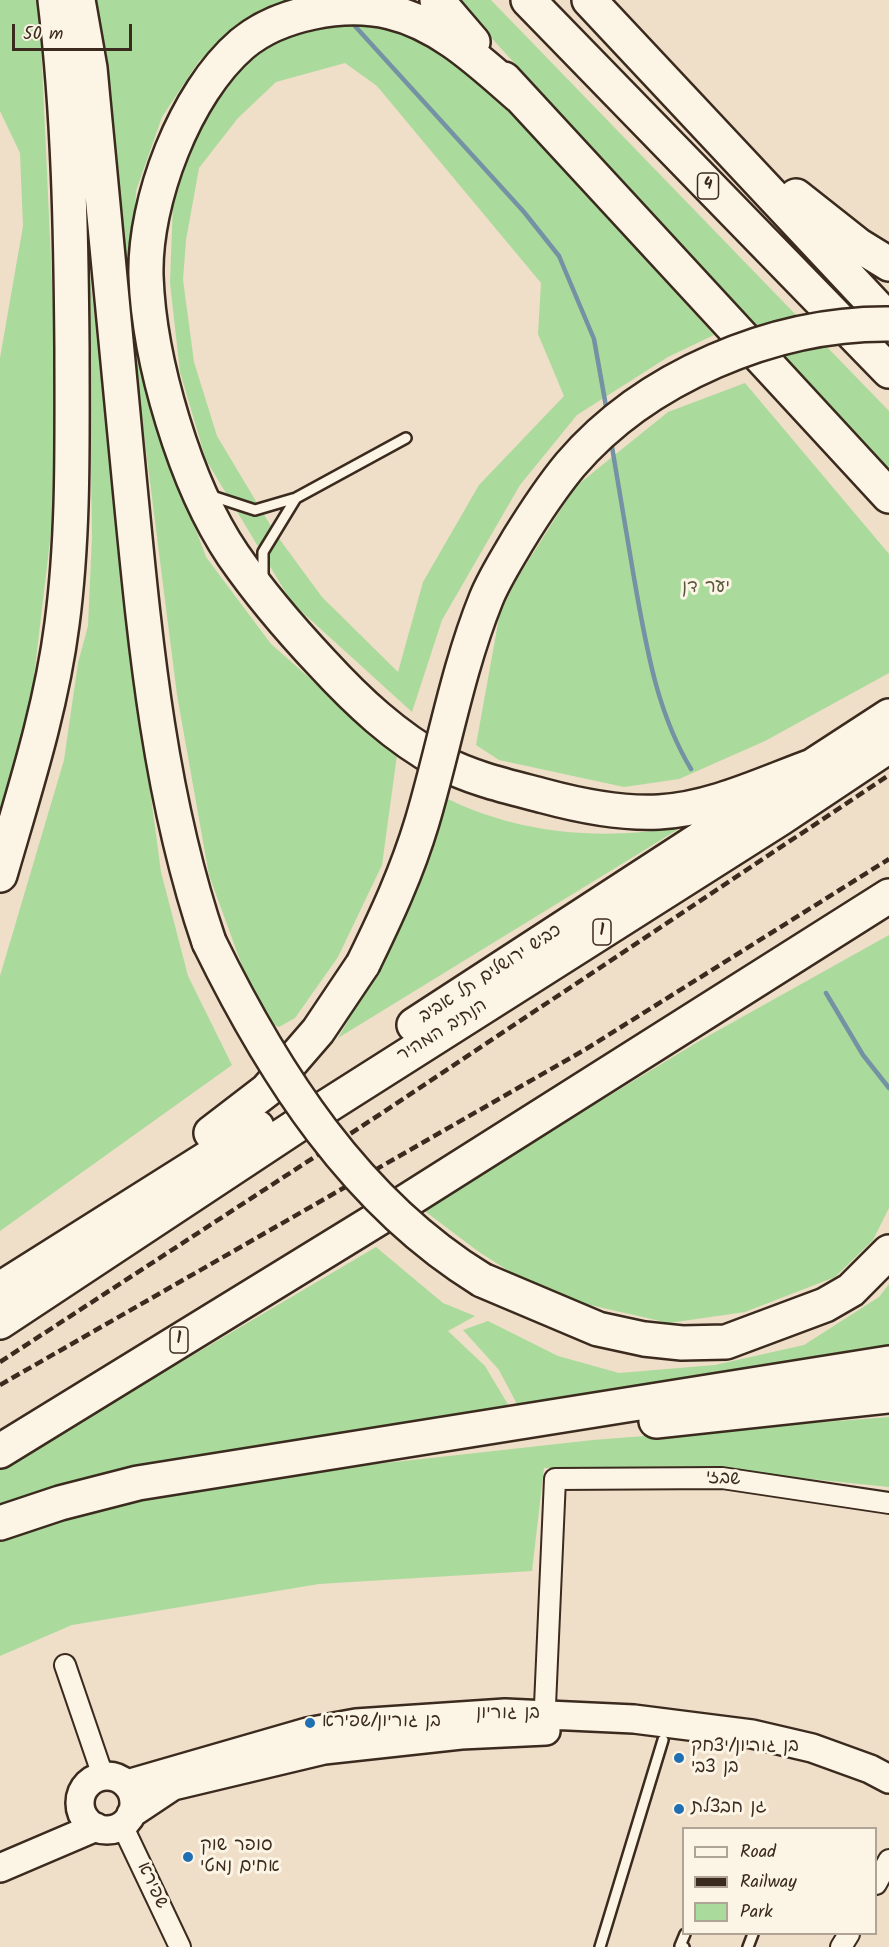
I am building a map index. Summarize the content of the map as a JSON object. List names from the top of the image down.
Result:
{
  "streets": {
    "highway": [
      "4",
      "1",
      "כביש ירושלים תל אביב",
      "הנתיב המהיר"
    ],
    "street": ["שבזי", "בן גוריון", "שפירא"]
  },
  "crossings": [
    ["כביש ירושלים תל אביב", "הנתיב המהיר"],
    ["שבזי", "בן גוריון"],
    ["בן גוריון", "שפירא"]
  ],
  "parks": ["יער דן"],
  "places": [
    "בן גוריון/שפירא",
    "בן גוריון/יצחק בן צבי",
    "גן חבצלת",
    "סופר שוק אחים נמטי"
  ],
  "legend": ["Road", "Railway", "Park"],
  "scale_bar": "50 m"
}
